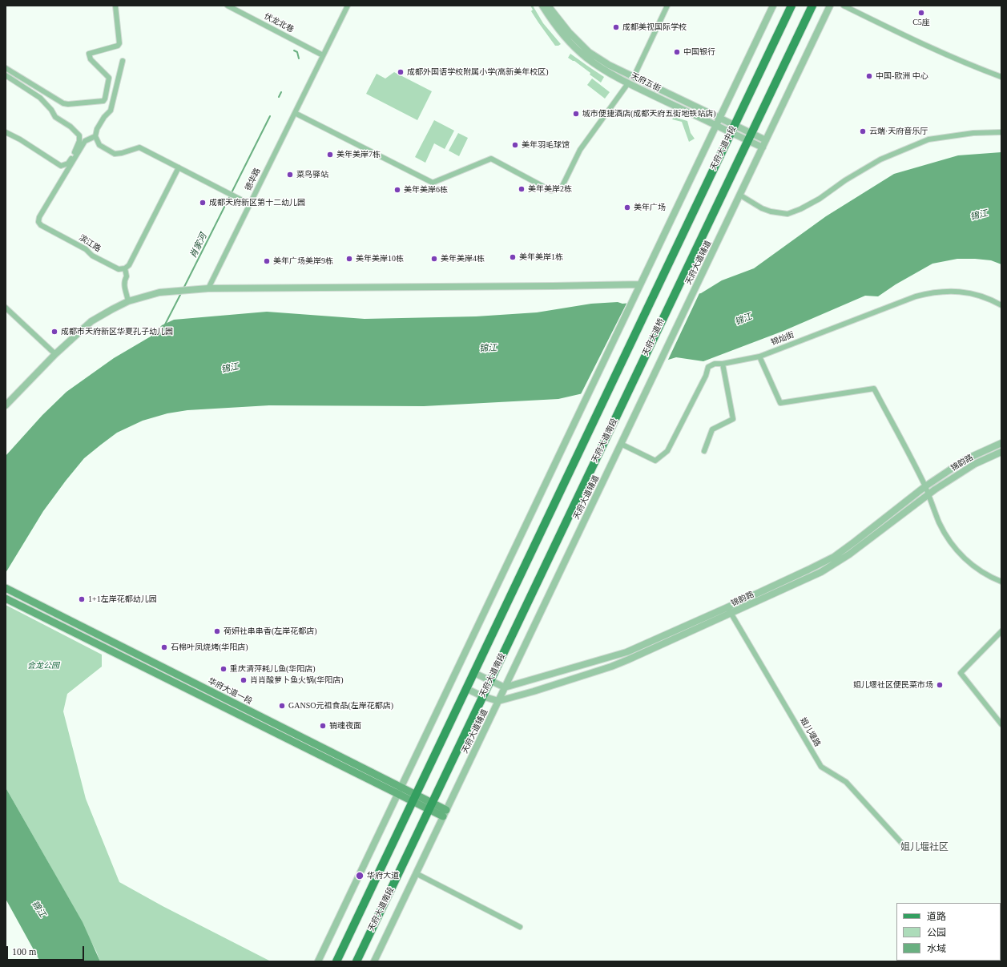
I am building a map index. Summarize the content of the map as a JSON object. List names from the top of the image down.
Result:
{
  "streets": {
    "main road": [
      "天府大道中段",
      "天府大道桥",
      "天府大道南段",
      "华府大道一段"
    ],
    "street": [
      "伏龙北巷",
      "天府五街",
      "德华路",
      "滨江路",
      "天府大道辅道",
      "锦灿街",
      "锦韵路",
      "姐儿堰路"
    ]
  },
  "crossings": [
    ["伏龙北巷", "德华路"],
    ["天府五街", "天府大道中段"],
    ["天府五街", "天府大道辅道"],
    ["天府五街", "天府大道桥"],
    ["天府大道辅道", "锦灿街"],
    ["天府大道辅道", "锦韵路"],
    ["天府大道桥", "天府大道南段"],
    ["锦韵路", "姐儿堰路"]
  ],
  "districts": ["姐儿堰社区"],
  "water": ["锦江", "肖家河"],
  "parks": ["会龙公园"],
  "places": [
    "C5座",
    "成都美视国际学校",
    "中国银行",
    "成都外国语学校附属小学(高新美年校区)",
    "中国-欧洲 中心",
    "城市便捷酒店(成都天府五街地铁站店)",
    "云端·天府音乐厅",
    "美年羽毛球馆",
    "美年美岸7栋",
    "菜鸟驿站",
    "美年美岸2栋",
    "美年美岸6栋",
    "成都天府新区第十二幼儿园",
    "美年广场",
    "美年美岸1栋",
    "美年美岸10栋",
    "美年美岸4栋",
    "美年广场美岸9栋",
    "成都市天府新区华夏孔子幼儿园",
    "1+1左岸花都幼儿园",
    "荷妍社串串香(左岸花都店)",
    "石棉叶凤烧烤(华阳店)",
    "重庆清萍耗儿鱼(华阳店)",
    "肖肖酸萝卜鱼火锅(华阳店)",
    "姐儿堰社区便民菜市场",
    "GANSO元祖食品(左岸花都店)",
    "销魂夜面",
    "华府大道"
  ],
  "legend": ["道路", "公园", "水域"],
  "scale_bar": "100 m"
}
